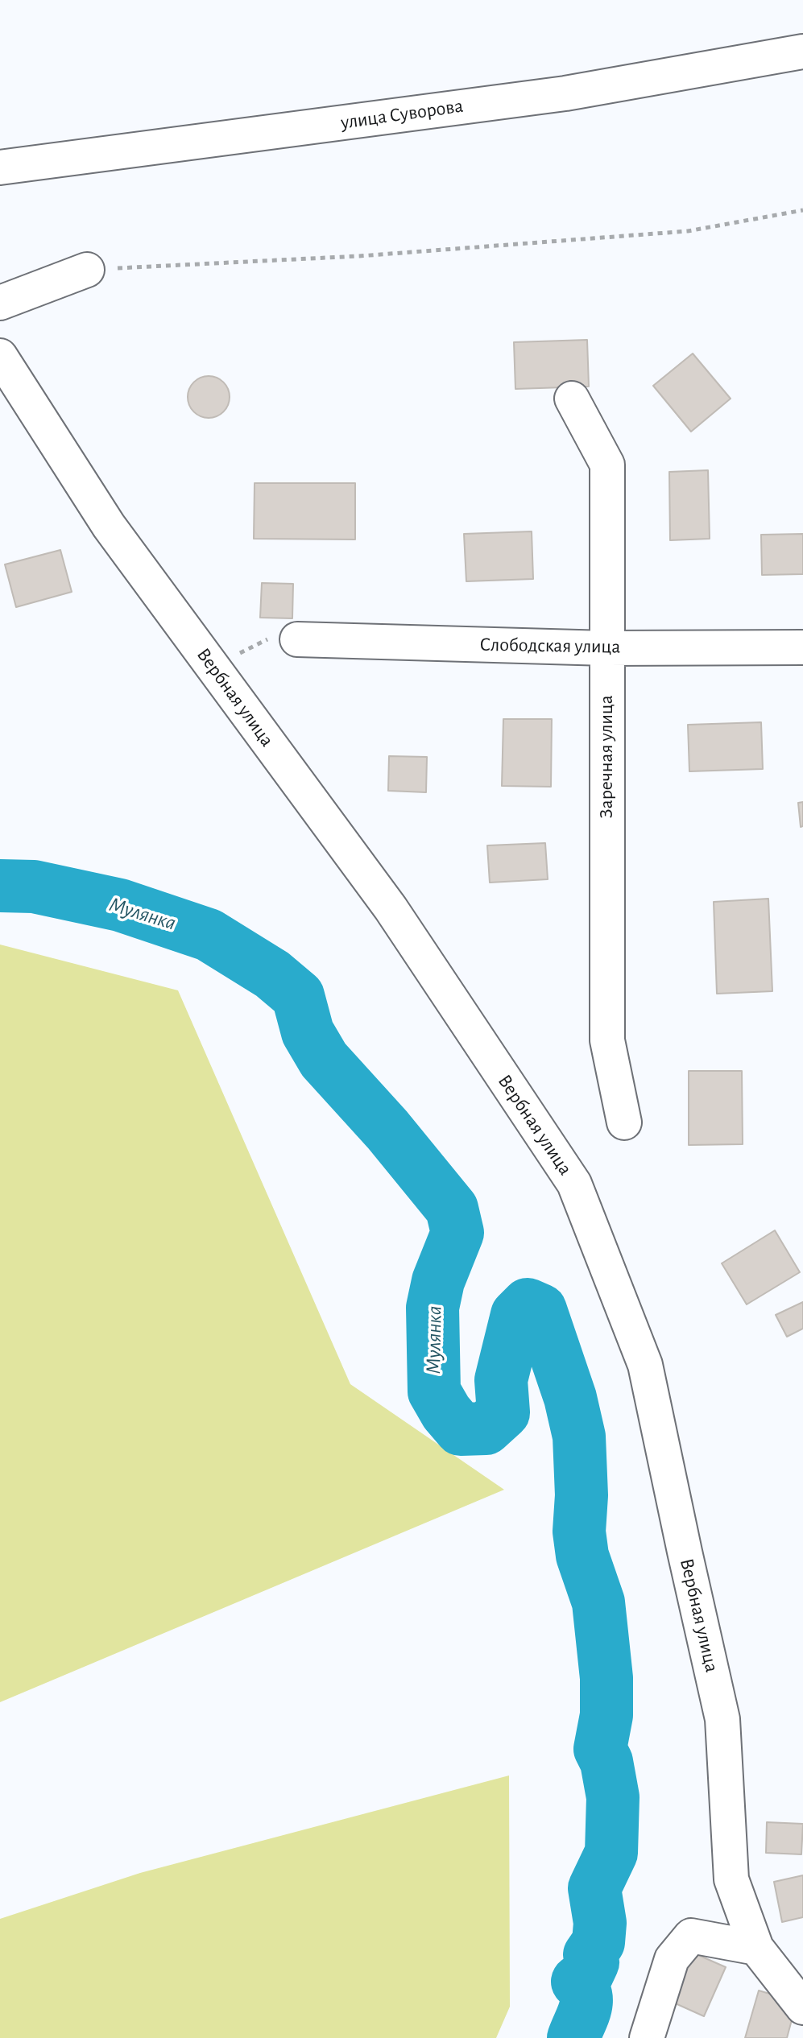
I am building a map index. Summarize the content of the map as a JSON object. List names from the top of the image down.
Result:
{
  "streets": {
    "street": [
      "улица Суворова",
      "Слободская улица",
      "Вербная улица",
      "Заречная улица"
    ]
  },
  "crossings": [
    ["Слободская улица", "Заречная улица"]
  ],
  "water": ["Мулянка"]
}
